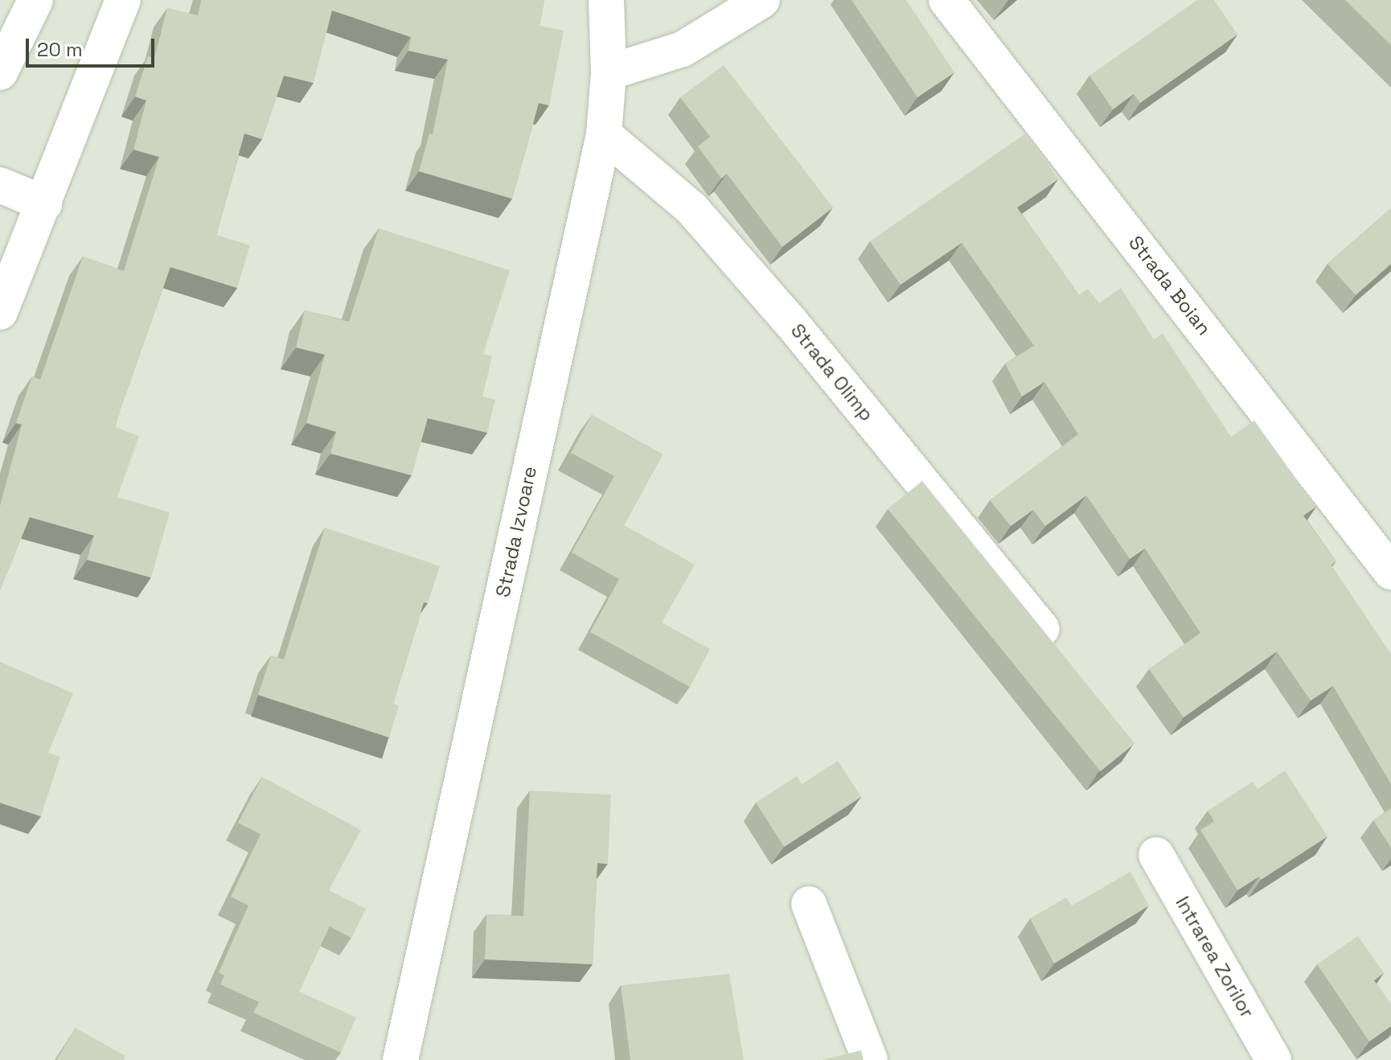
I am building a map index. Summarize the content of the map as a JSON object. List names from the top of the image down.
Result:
{
  "streets": {
    "street": [
      "Strada Boian",
      "Strada Olimp",
      "Strada Izvoare",
      "Intrarea Zorilor"
    ]
  },
  "crossings": [
    ["Strada Olimp", "Strada Izvoare"]
  ],
  "scale_bar": "20 m"
}
